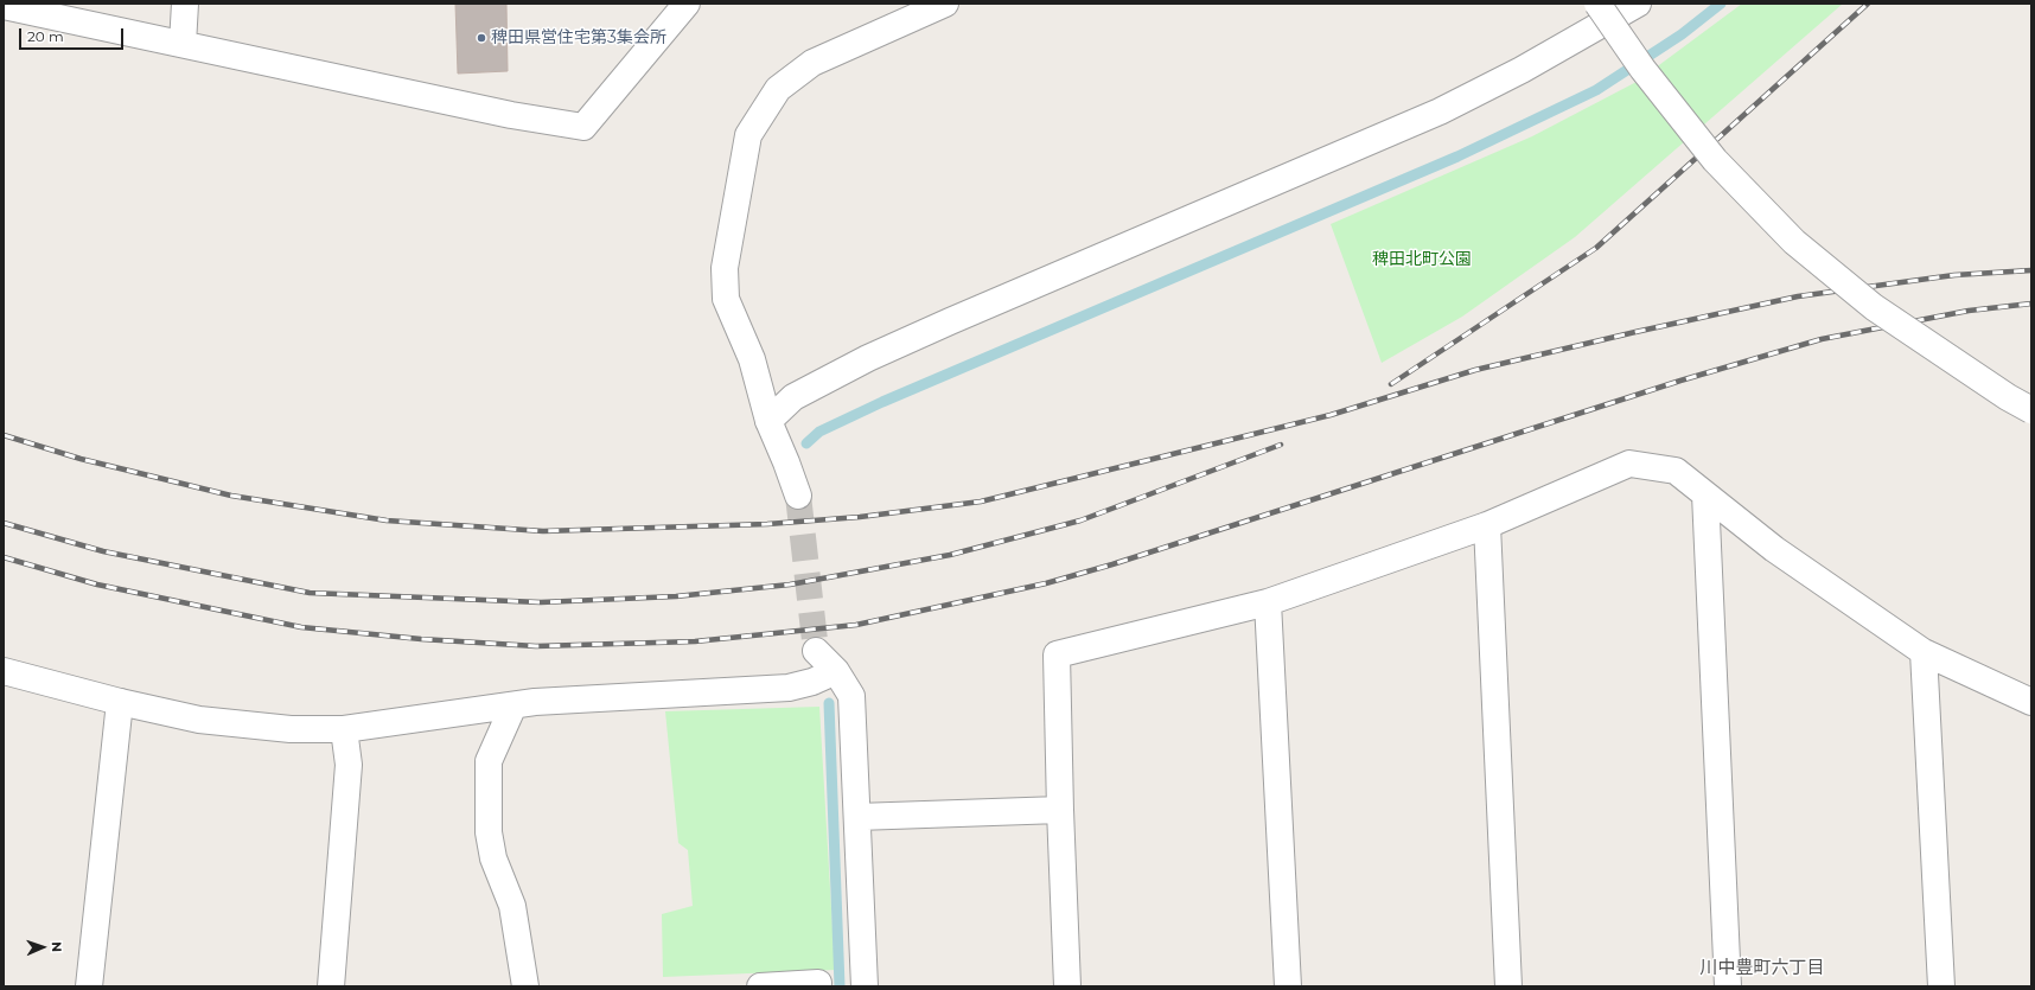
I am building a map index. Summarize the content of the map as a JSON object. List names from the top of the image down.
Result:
{
  "districts": ["川中豊町六丁目"],
  "parks": ["稗田北町公園"],
  "places": ["稗田県営住宅第3集会所"],
  "scale_bar": "20 m",
  "north": "right"
}
